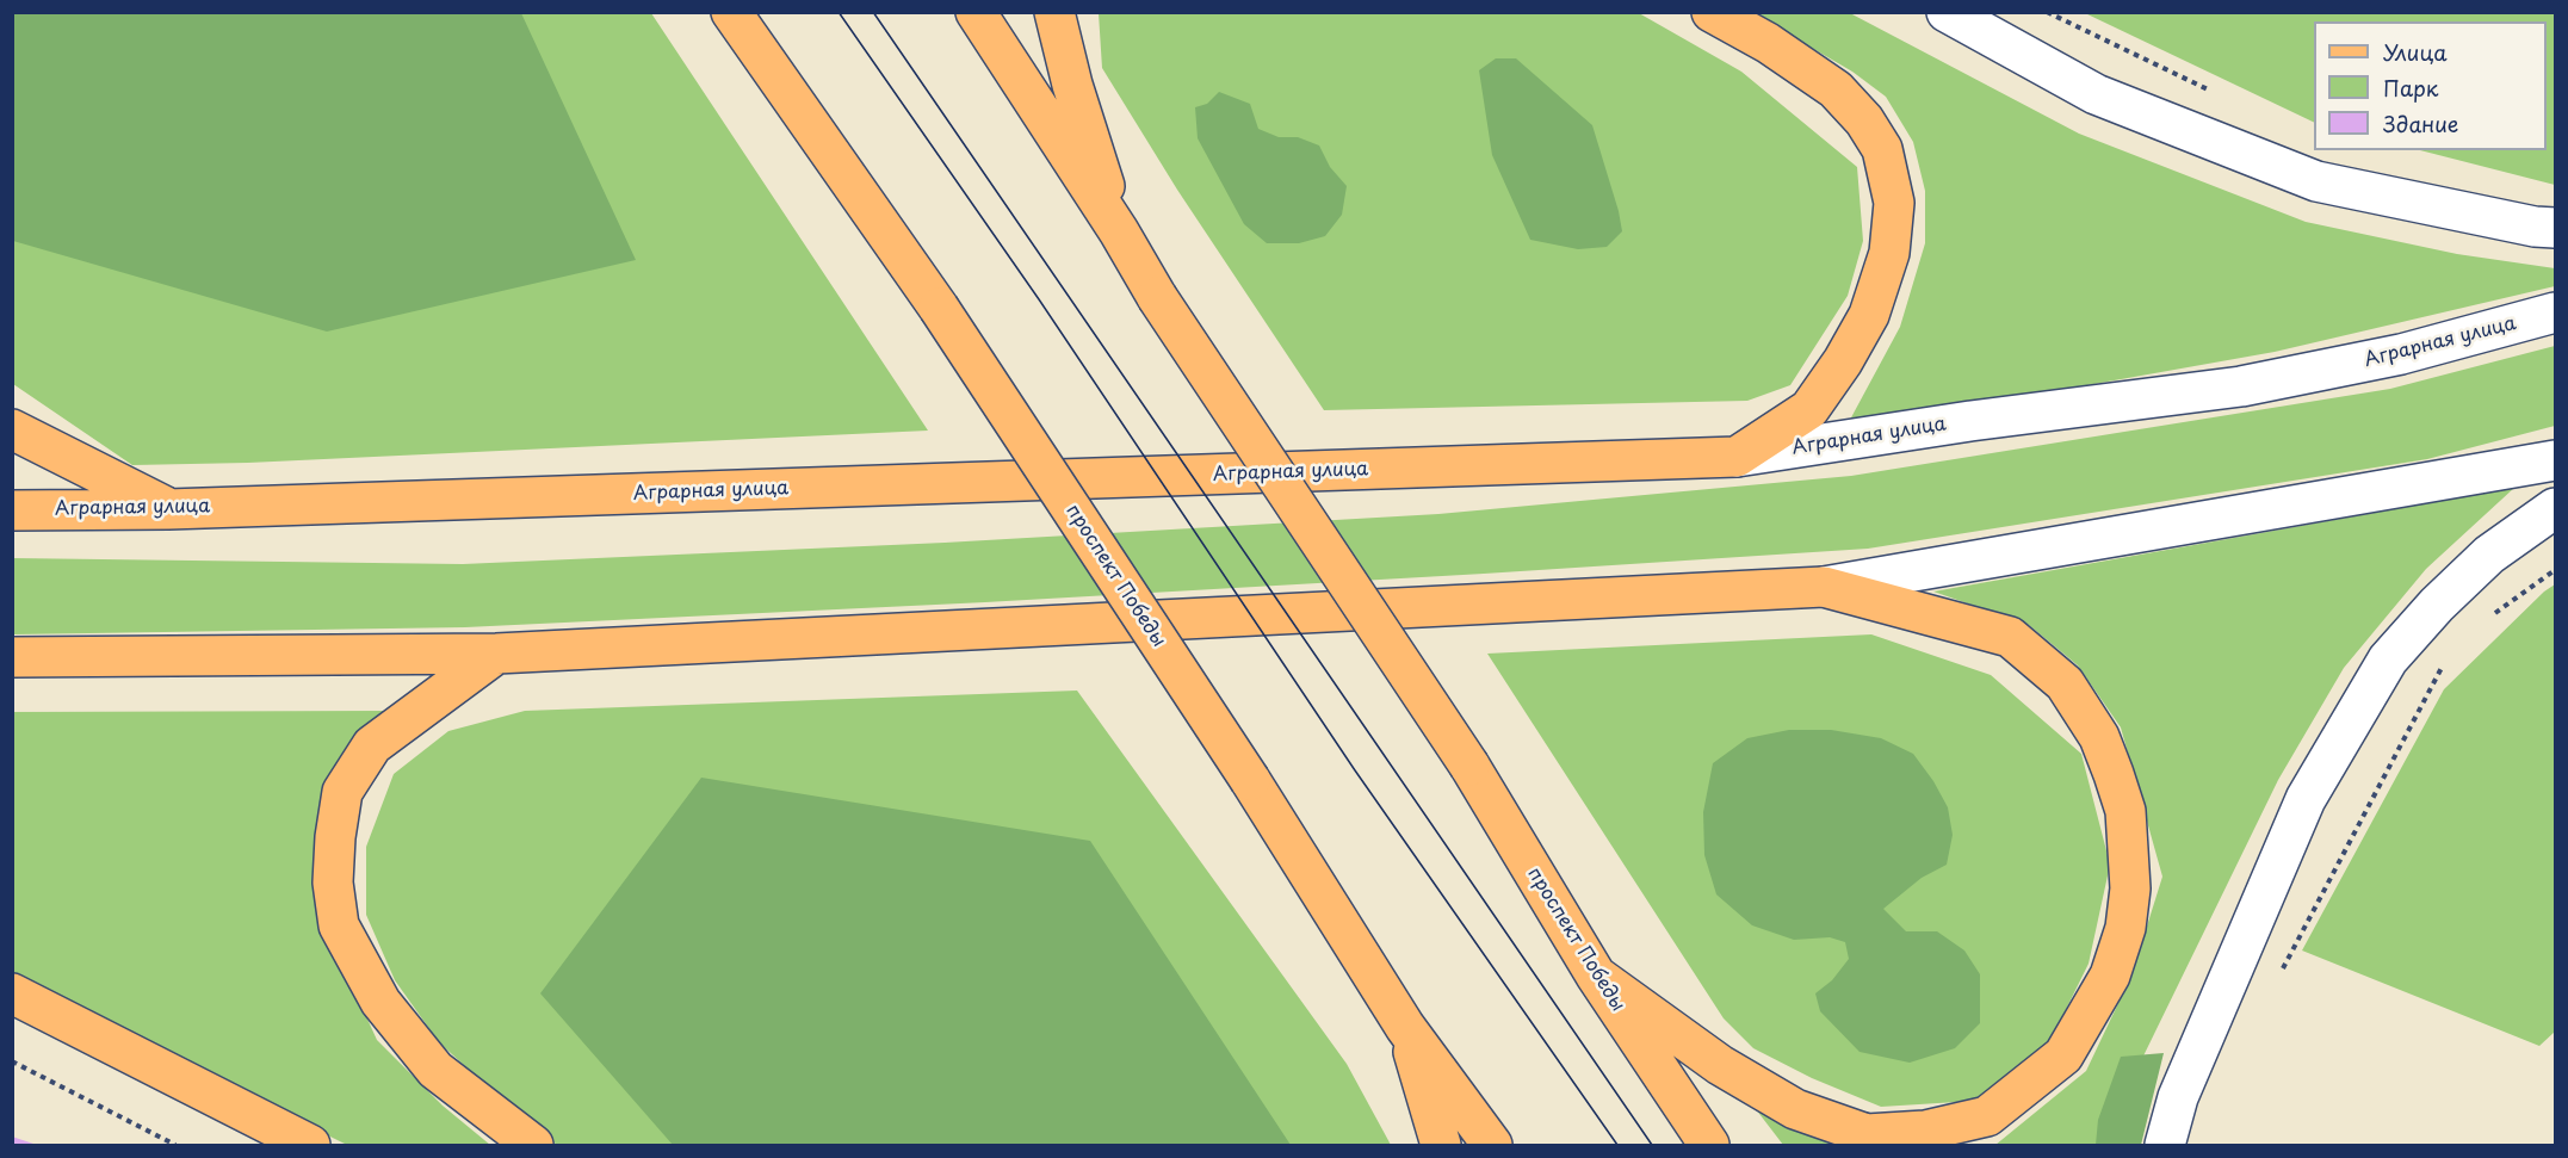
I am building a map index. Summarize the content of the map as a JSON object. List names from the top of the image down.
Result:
{
  "streets": {
    "main road": ["Аграрная улица", "проспект Победы"]
  },
  "legend": ["Улица", "Парк", "Здание"]
}
